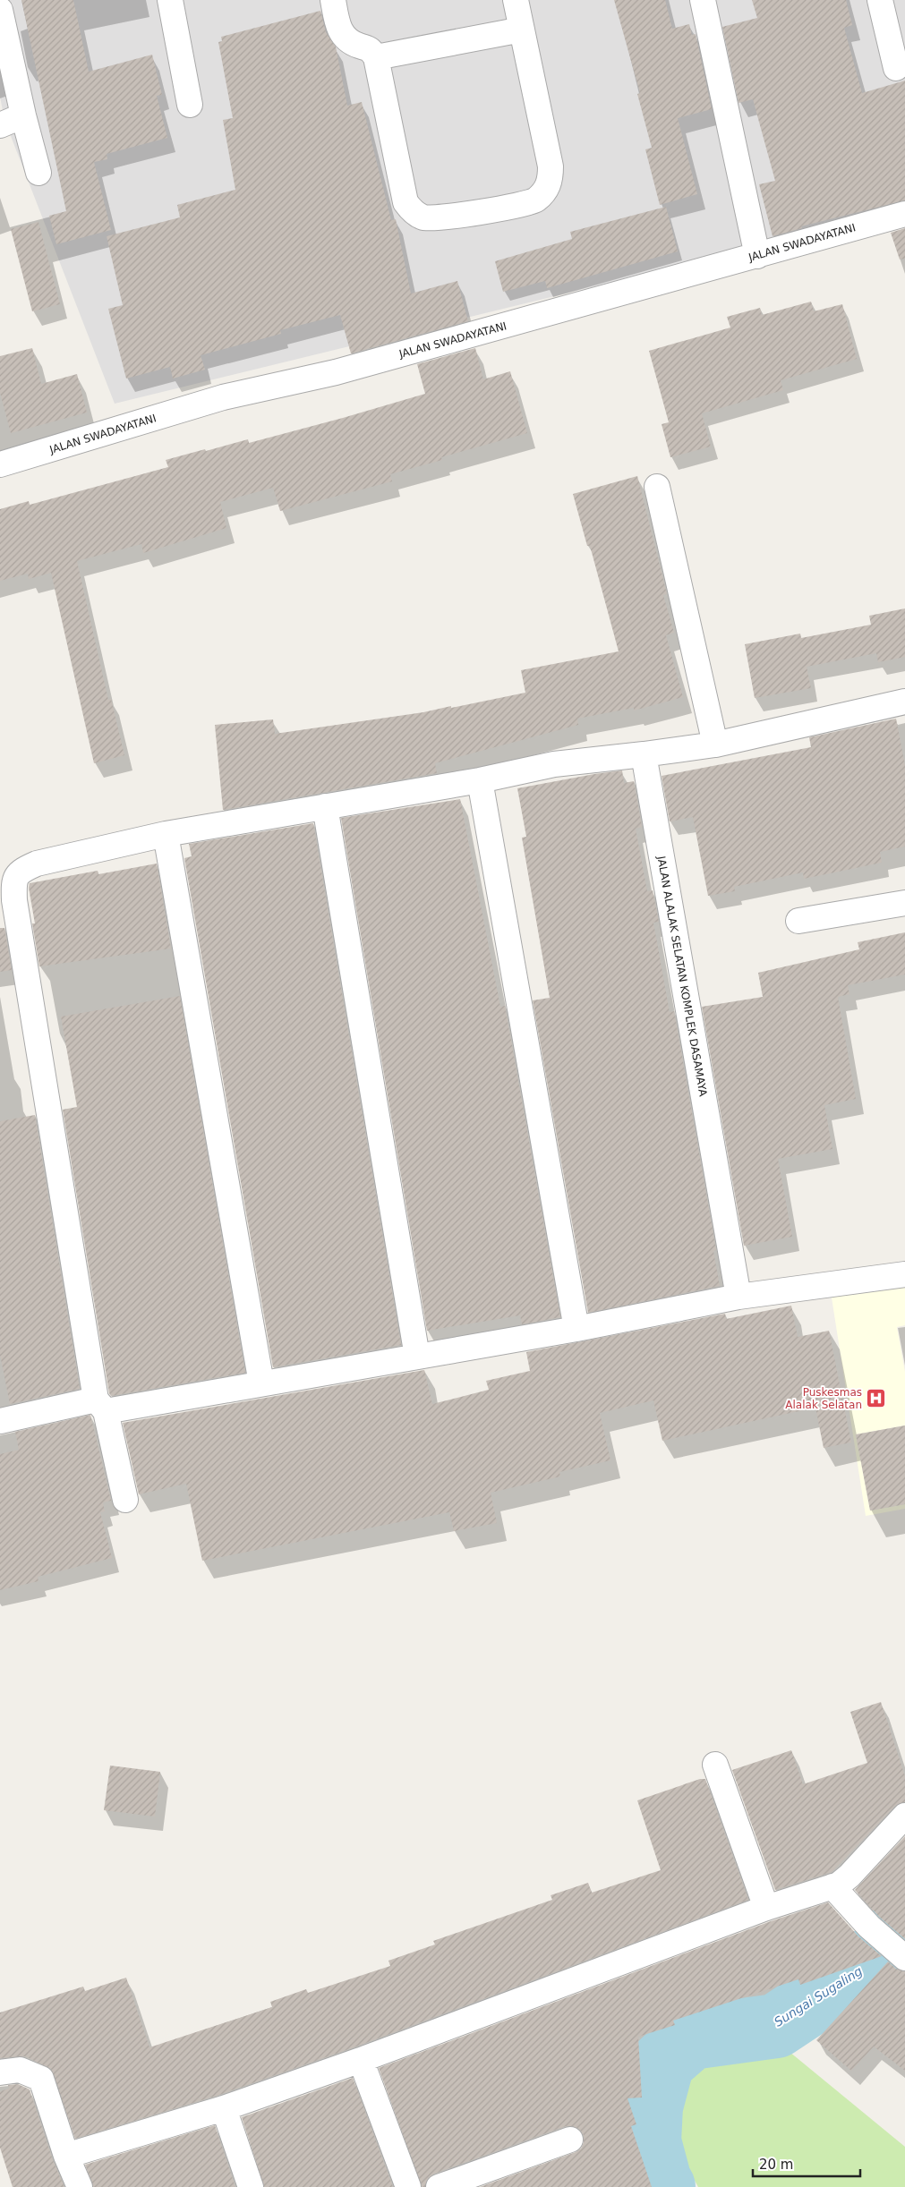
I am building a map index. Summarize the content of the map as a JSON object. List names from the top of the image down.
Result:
{
  "streets": {
    "street": ["JALAN SWADAYATANI", "JALAN ALALAK SELATAN KOMPLEK DASAMAYA"]
  },
  "water": ["Sungai Sugaling"],
  "places": {
    "hospital": ["Puskesmas Alalak Selatan"]
  },
  "scale_bar": "20 m"
}
